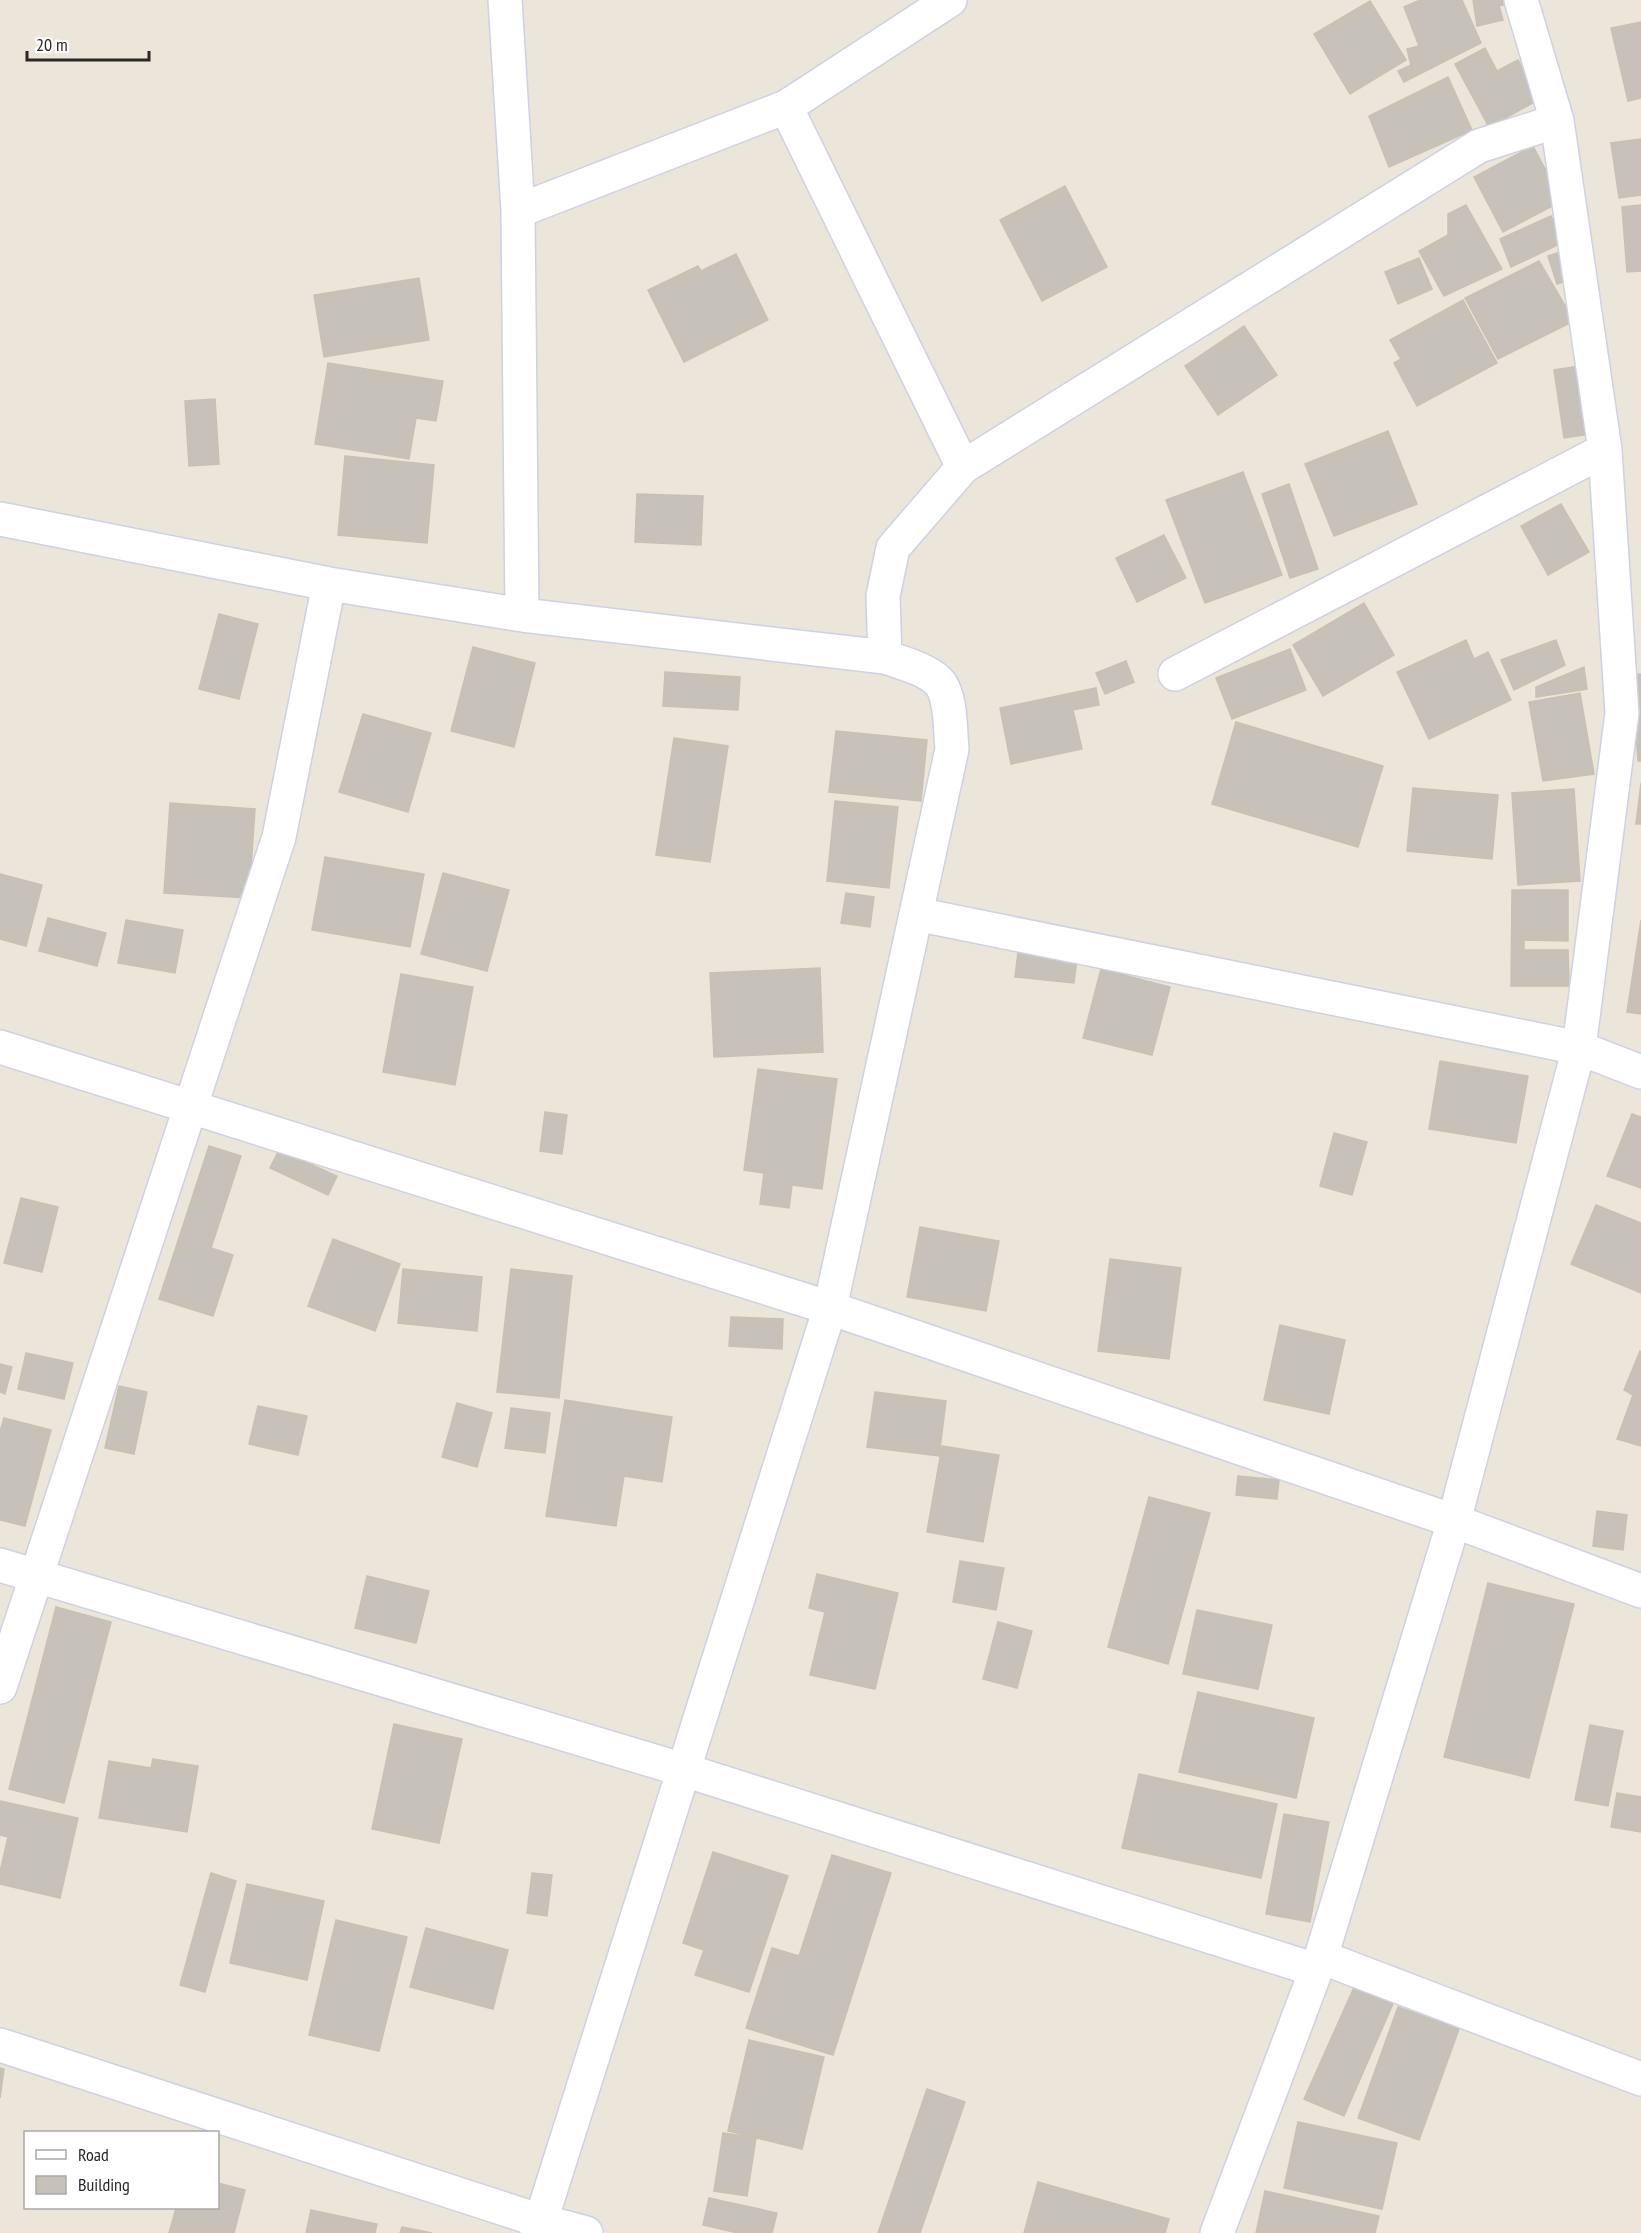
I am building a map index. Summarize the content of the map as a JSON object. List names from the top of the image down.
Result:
{
  "legend": ["Road", "Building"],
  "scale_bar": "20 m"
}
